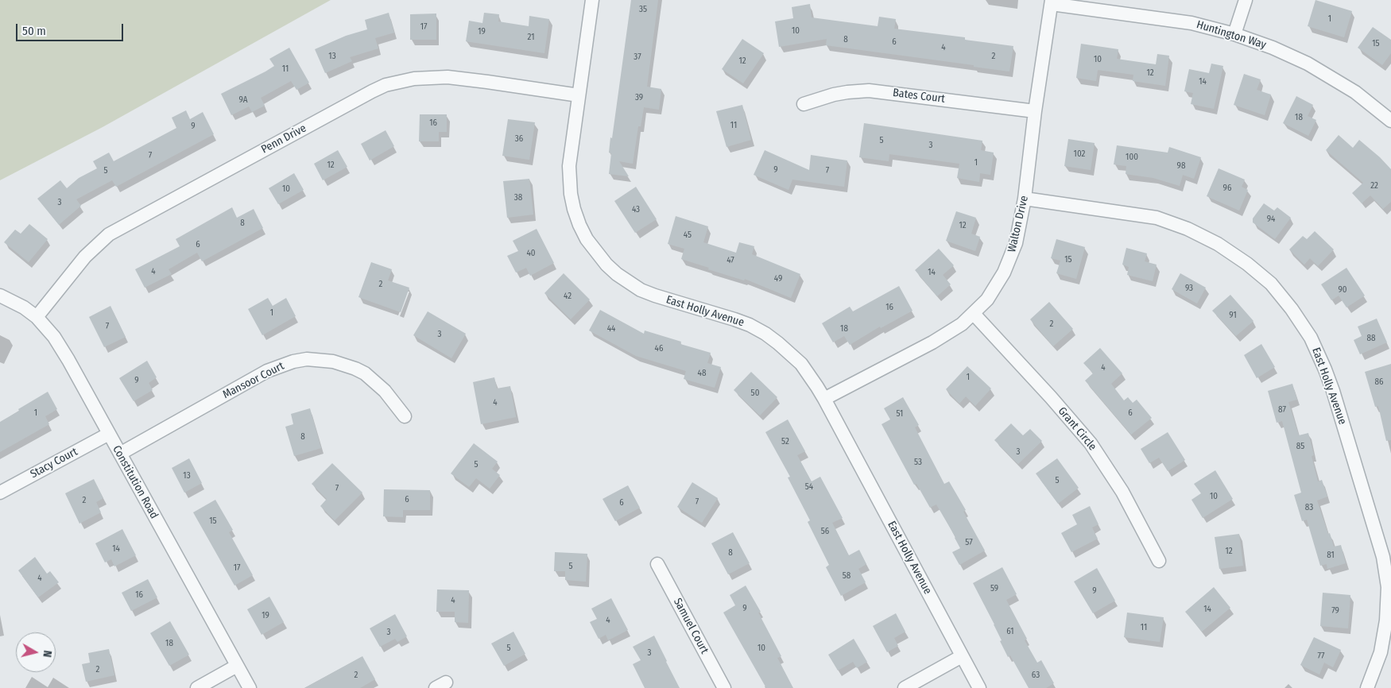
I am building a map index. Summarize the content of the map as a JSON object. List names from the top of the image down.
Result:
{
  "streets": {
    "street": [
      "Huntington Way",
      "Bates Court",
      "Penn Drive",
      "Walton Drive",
      "East Holly Avenue",
      "Mansoor Court",
      "Grant Circle",
      "Stacy Court",
      "Constitution Road",
      "Samuel Court"
    ]
  },
  "crossings": [
    ["Huntington Way", "Walton Drive"],
    ["Bates Court", "Walton Drive"],
    ["Penn Drive", "East Holly Avenue"],
    ["Penn Drive", "Constitution Road"],
    ["Walton Drive", "East Holly Avenue"],
    ["Walton Drive", "Grant Circle"],
    ["Mansoor Court", "Constitution Road"],
    ["Stacy Court", "Constitution Road"]
  ],
  "house_numbers": [
    "35",
    "1",
    "17",
    "10",
    "19",
    "21",
    "8",
    "6",
    "15",
    "4",
    "13",
    "2",
    "37",
    "10",
    "12",
    "11",
    "12",
    "14",
    "39",
    "9A",
    "18",
    "16",
    "11",
    "9",
    "36",
    "5",
    "3",
    "102",
    "7",
    "100",
    "1",
    "12",
    "98",
    "9",
    "5",
    "7",
    "22",
    "96",
    "10",
    "38",
    "3",
    "43",
    "94",
    "8",
    "12",
    "45",
    "6",
    "40",
    "15",
    "47",
    "4",
    "14",
    "49",
    "2",
    "93",
    "90",
    "42",
    "16",
    "1",
    "91",
    "2",
    "7",
    "44",
    "18",
    "3",
    "88",
    "46",
    "4",
    "48",
    "1",
    "9",
    "86",
    "50",
    "4",
    "87",
    "1",
    "6",
    "51",
    "8",
    "52",
    "85",
    "3",
    "53",
    "5",
    "13",
    "5",
    "54",
    "7",
    "10",
    "6",
    "2",
    "7",
    "6",
    "83",
    "15",
    "56",
    "57",
    "14",
    "12",
    "8",
    "81",
    "5",
    "17",
    "58",
    "4",
    "59",
    "9",
    "16",
    "4",
    "9",
    "14",
    "79",
    "19",
    "4",
    "11",
    "61",
    "3",
    "18",
    "5",
    "10",
    "3",
    "77",
    "2",
    "2",
    "63"
  ],
  "scale_bar": "50 m",
  "north": "right"
}
